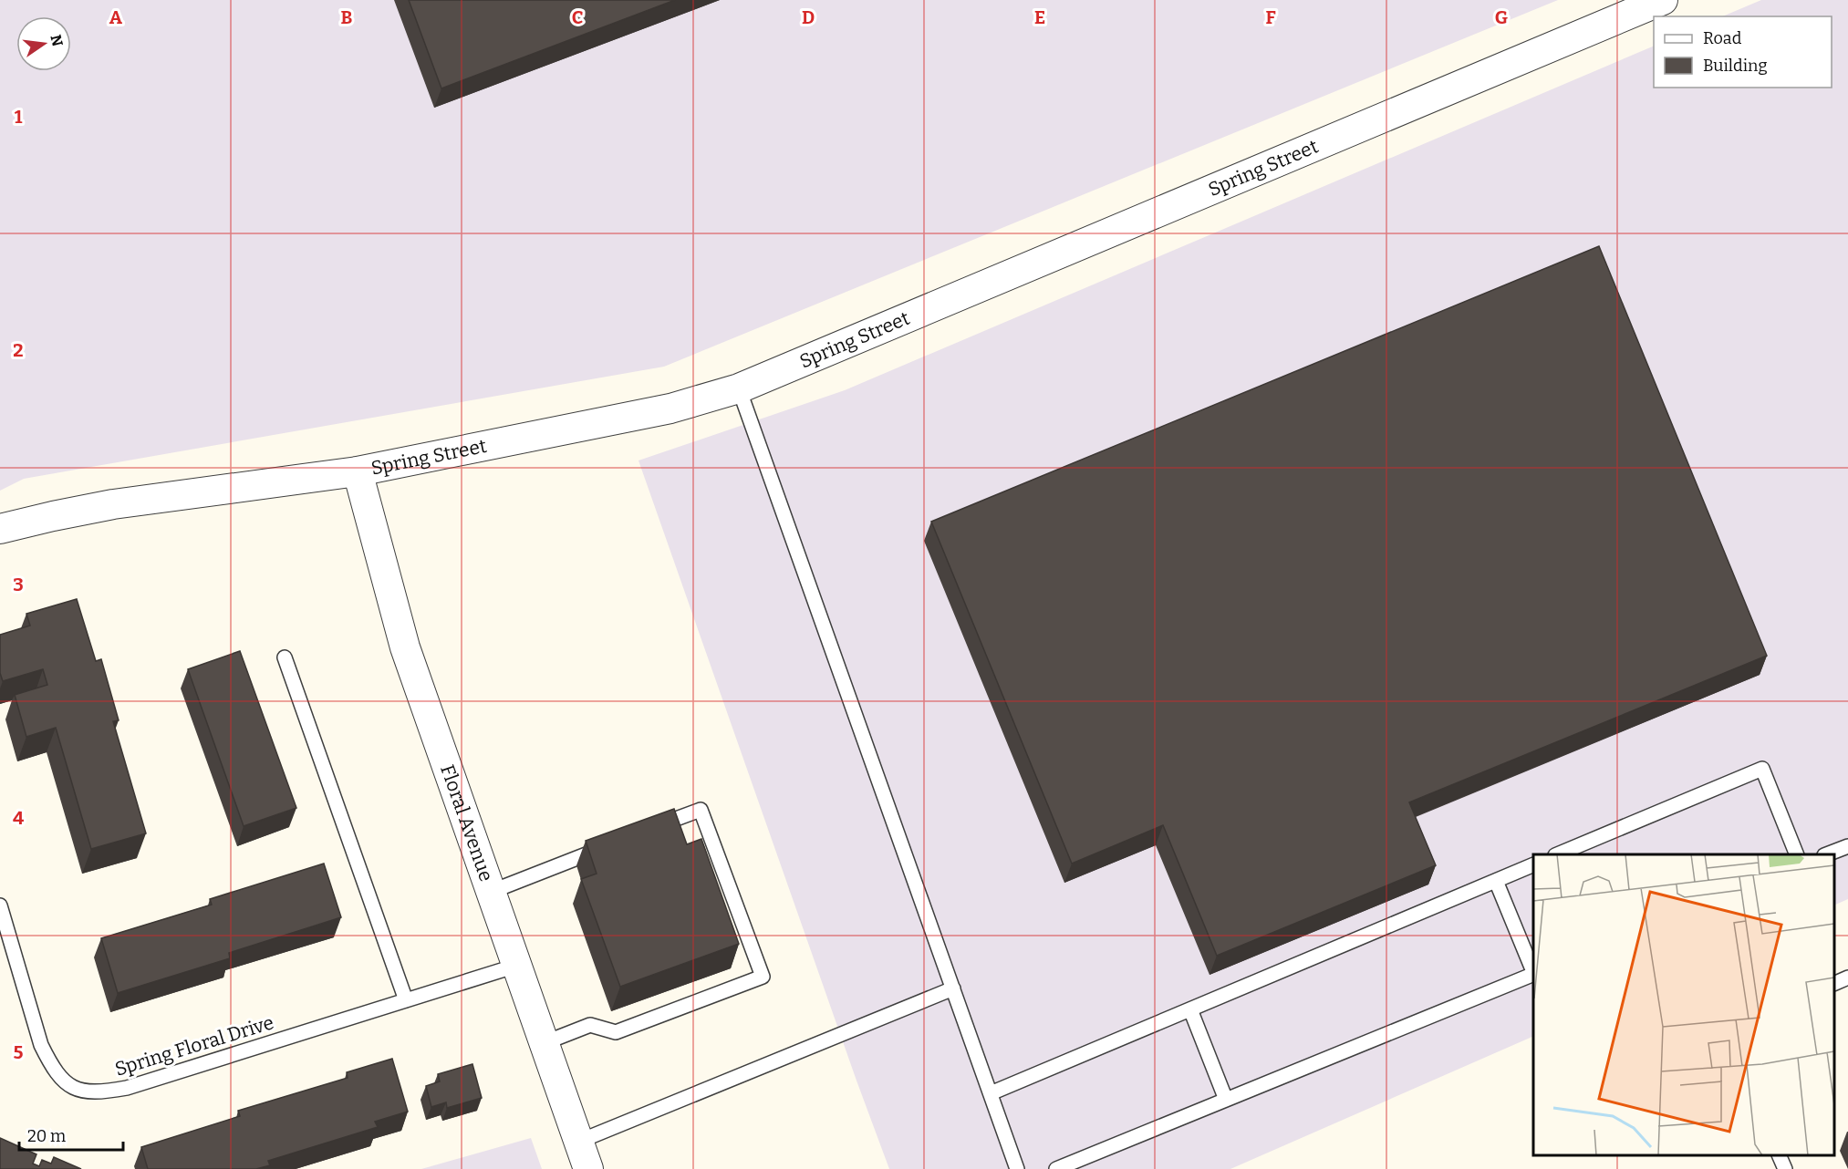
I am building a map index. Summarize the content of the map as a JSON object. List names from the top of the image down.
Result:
{
  "streets": {
    "street": ["Spring Street", "Floral Avenue"],
    "lane": ["Spring Floral Drive"]
  },
  "crossings": [
    ["Spring Street", "Floral Avenue"],
    ["Floral Avenue", "Spring Floral Drive"]
  ],
  "legend": ["Road", "Building"],
  "scale_bar": "20 m",
  "north": "right",
  "grid": {
    "columns": [
      "A",
      "B",
      "C",
      "D",
      "E",
      "F",
      "G"
    ],
    "rows": [
      "1",
      "2",
      "3",
      "4",
      "5"
    ]
  }
}
